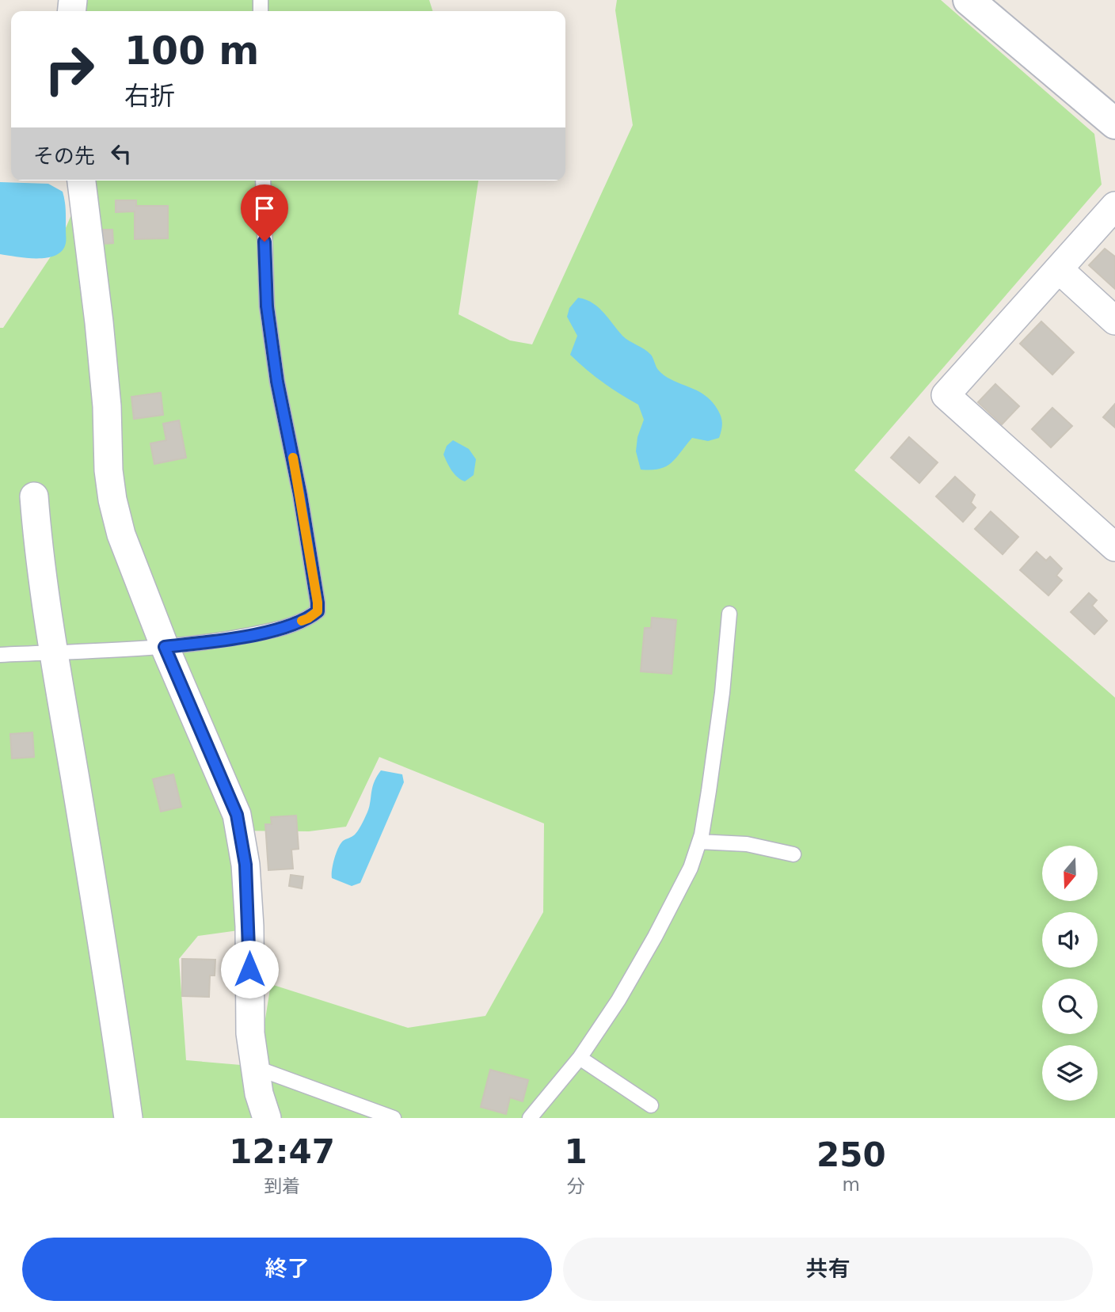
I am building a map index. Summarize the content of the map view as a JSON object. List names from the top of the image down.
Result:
{
  "north": "bottom",
  "page": {
    "turn": ["100 m", "右折"],
    "then": "その先",
    "eta": [
      "12:47",
      "到着",
      "1",
      "分",
      "250",
      "m"
    ],
    "buttons": ["終了", "共有"]
  }
}
